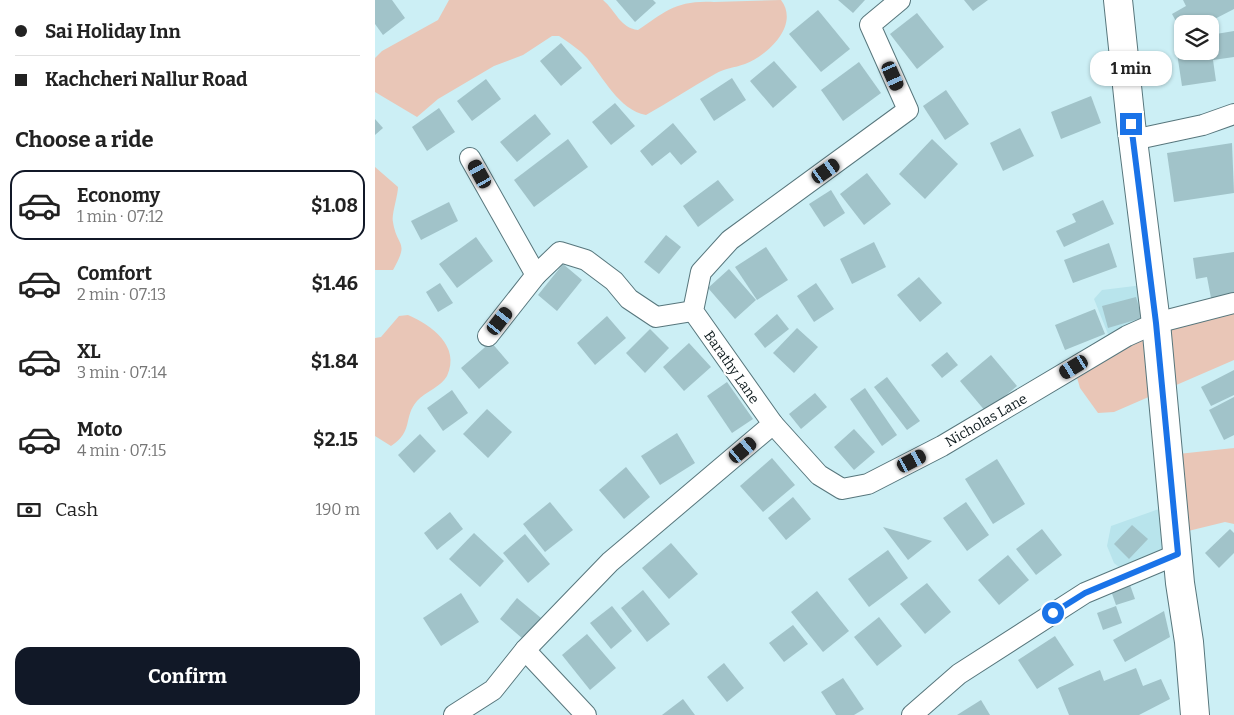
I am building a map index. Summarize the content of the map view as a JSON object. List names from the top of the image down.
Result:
{
  "streets": {
    "street": ["Barathy Lane", "Nicholas Lane"]
  },
  "crossings": [
    ["Barathy Lane", "Nicholas Lane"]
  ],
  "page": {
    "banner": ["Sai Holiday Inn", "Kachcheri Nallur Road"],
    "bubble": "1 min",
    "heading": "Choose a ride",
    "list": [
      {
        "name": "Economy",
        "note": "1 min · 07:12",
        "value": "$1.08"
      },
      {
        "name": "Comfort",
        "note": "2 min · 07:13",
        "value": "$1.46"
      },
      {
        "name": "XL",
        "note": "3 min · 07:14",
        "value": "$1.84"
      },
      {
        "name": "Moto",
        "note": "4 min · 07:15",
        "value": "$2.15"
      }
    ],
    "pay": ["Cash", "190 m"],
    "buttons": "Confirm"
  }
}
